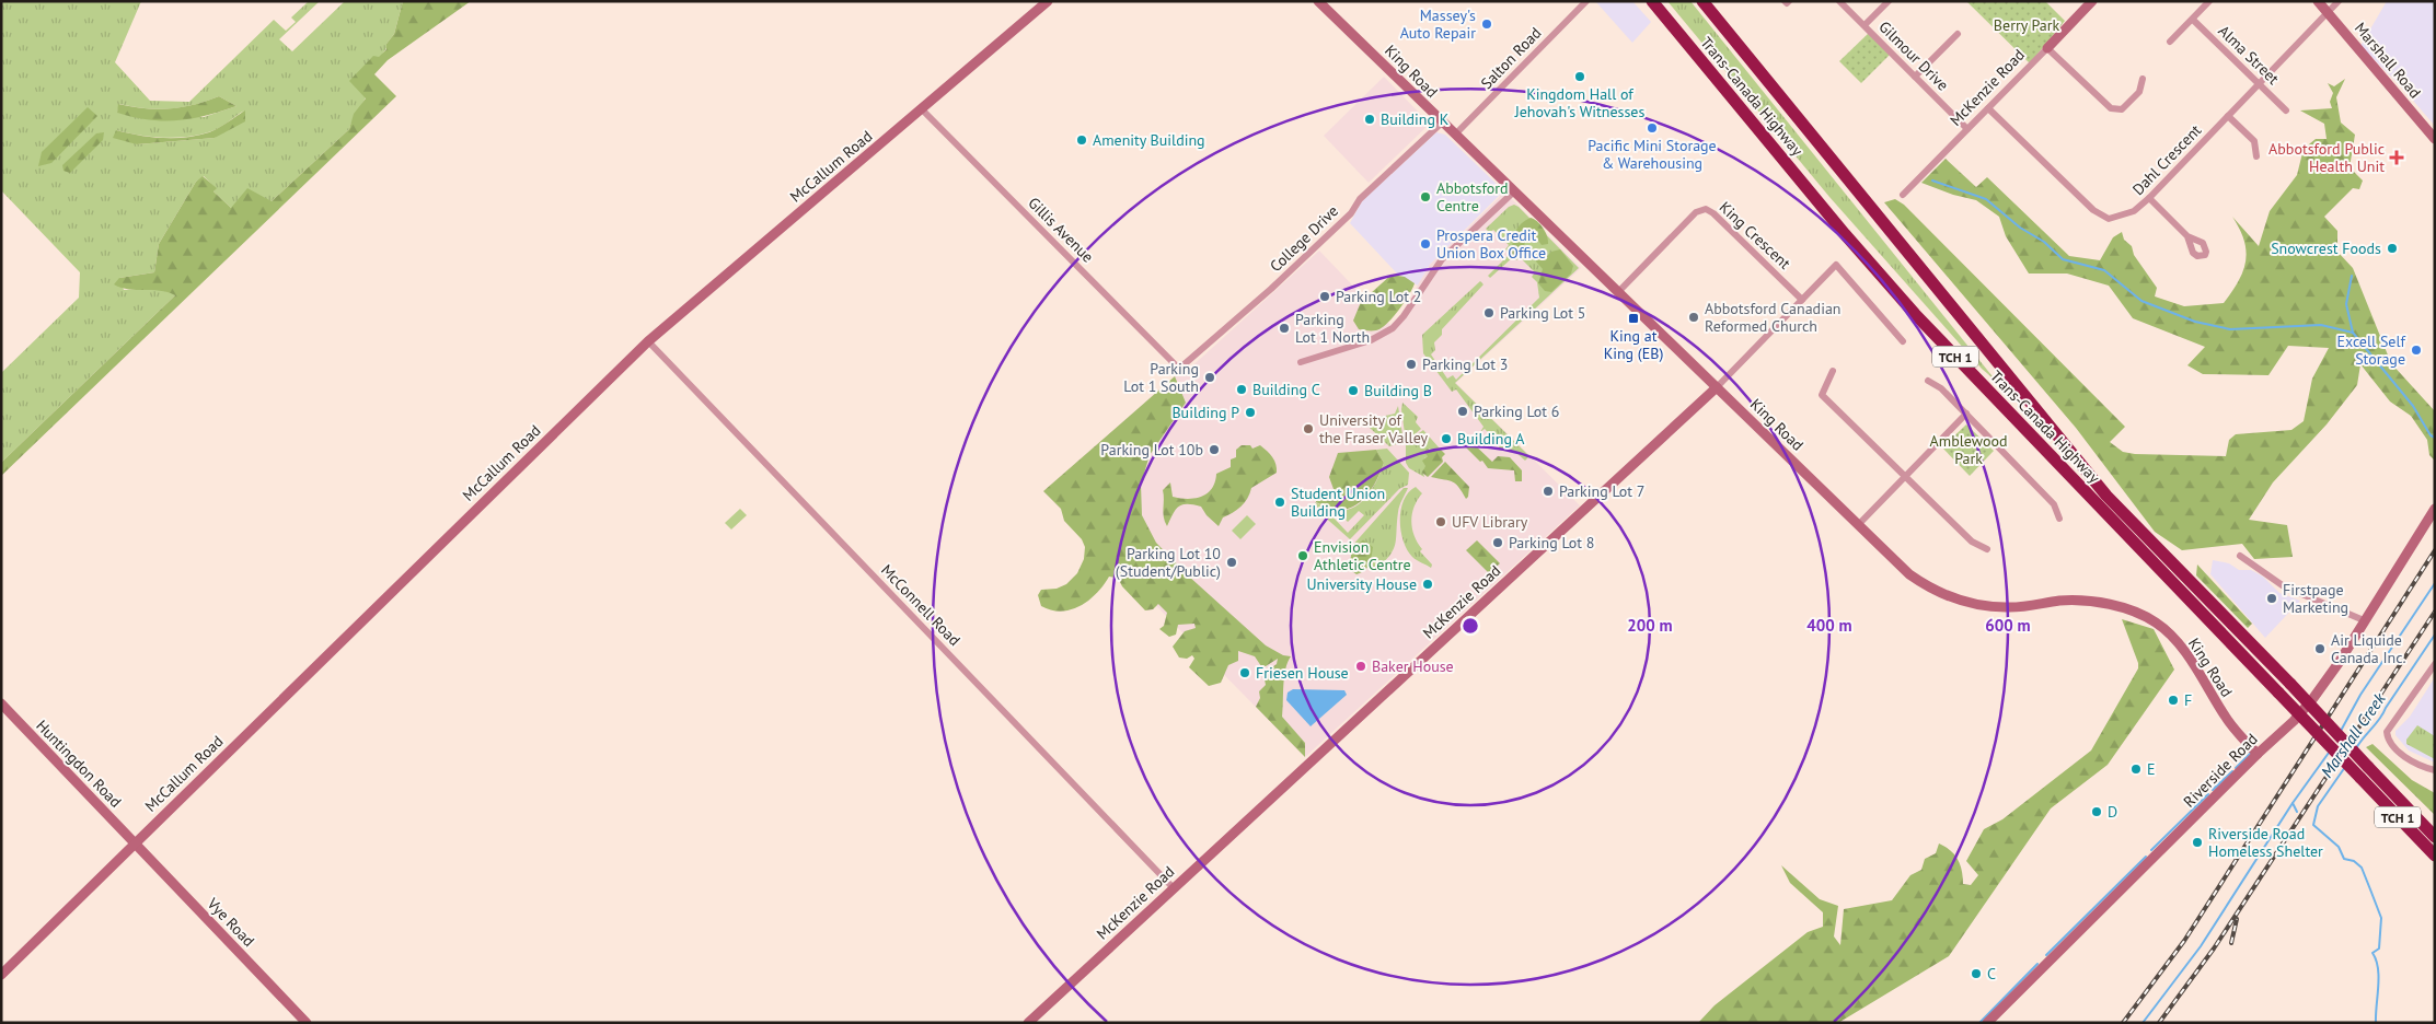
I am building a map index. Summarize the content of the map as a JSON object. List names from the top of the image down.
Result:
{
  "streets": {
    "highway": ["Trans-Canada Highway", "TCH 1"],
    "street": [
      "Alma Street",
      "Gilmour Drive",
      "Salton Road",
      "Marshall Road",
      "King Road",
      "McKenzie Road",
      "Dahl Crescent",
      "McCallum Road",
      "Gillis Avenue",
      "King Crescent",
      "College Drive",
      "McConnell Road",
      "Huntingdon Road",
      "Riverside Road",
      "Vye Road"
    ]
  },
  "crossings": [
    ["Alma Street", "Dahl Crescent"],
    ["Gilmour Drive", "McKenzie Road"],
    ["Salton Road", "King Road"],
    ["Marshall Road", "Dahl Crescent"],
    ["King Road", "McKenzie Road"],
    ["King Road", "King Crescent"],
    ["King Road", "College Drive"],
    ["King Road", "Riverside Road"],
    ["McKenzie Road", "Dahl Crescent"],
    ["McKenzie Road", "King Crescent"],
    ["McKenzie Road", "McConnell Road"],
    ["McCallum Road", "Gillis Avenue"],
    ["McCallum Road", "McConnell Road"],
    ["McCallum Road", "Huntingdon Road"],
    ["McCallum Road", "Vye Road"],
    ["Gillis Avenue", "College Drive"],
    ["Huntingdon Road", "Vye Road"]
  ],
  "water": ["Marshall Creek"],
  "parks": ["Berry Park", "Amblewood Park"],
  "places": {
    "other": [
      "Massey's Auto Repair",
      "Kingdom Hall of Jehovah's Witnesses",
      "Building K",
      "Pacific Mini Storage & Warehousing",
      "Amenity Building",
      "Abbotsford Centre",
      "Prospera Credit Union Box Office",
      "Snowcrest Foods",
      "Parking Lot 2",
      "Parking Lot 5",
      "Abbotsford Canadian Reformed Church",
      "Parking Lot 1 North",
      "Excell Self Storage",
      "Parking Lot 3",
      "Parking Lot 1 South",
      "Building C",
      "Building B",
      "Parking Lot 6",
      "Building P",
      "University of the Fraser Valley",
      "Building A",
      "Parking Lot 10b",
      "Parking Lot 7",
      "Student Union Building",
      "UFV Library",
      "Parking Lot 8",
      "Envision Athletic Centre",
      "Parking Lot 10 (Student/Public)",
      "University House",
      "Firstpage Marketing",
      "Air Liquide Canada Inc.",
      "Baker House",
      "Friesen House",
      "F",
      "E",
      "D",
      "Riverside Road Homeless Shelter",
      "C"
    ],
    "health": ["Abbotsford Public Health Unit"],
    "transit": ["King at King (EB)"]
  },
  "rings": ["200 m", "400 m", "600 m"]
}
